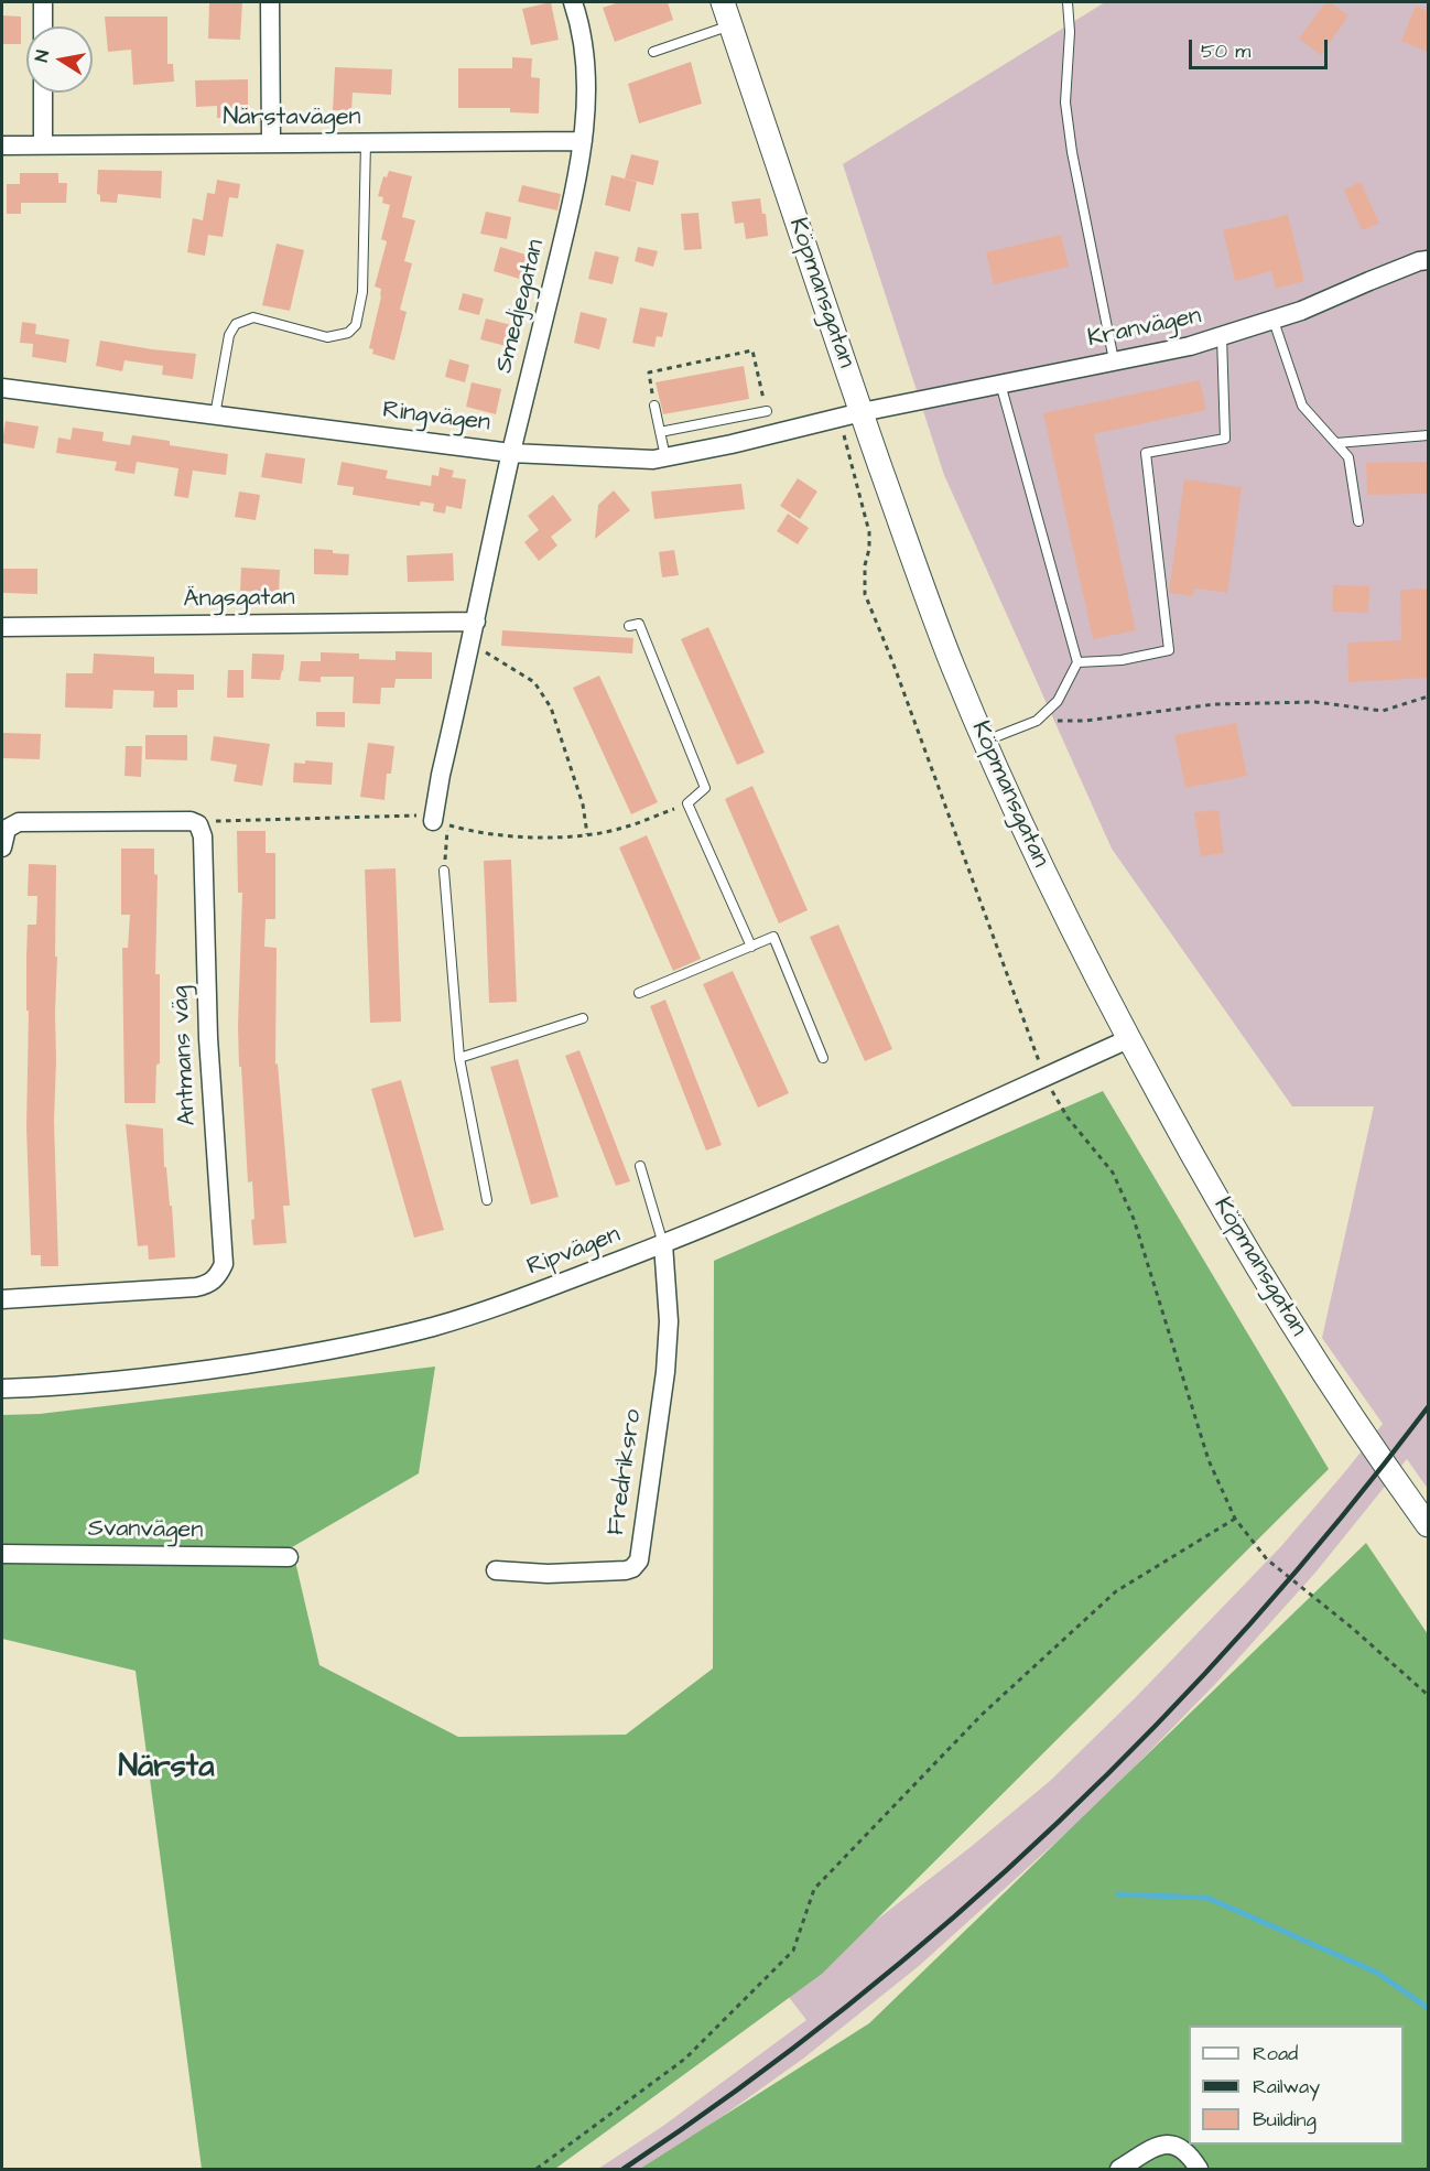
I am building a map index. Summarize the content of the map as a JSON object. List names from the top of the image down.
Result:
{
  "streets": {
    "street": [
      "Närstavägen",
      "Köpmansgatan",
      "Smedjegatan",
      "Kranvägen",
      "Ringvägen",
      "Ängsgatan",
      "Antmans väg",
      "Ripvägen",
      "Fredriksro",
      "Svanvägen"
    ]
  },
  "crossings": [
    ["Närstavägen", "Smedjegatan"],
    ["Köpmansgatan", "Kranvägen"],
    ["Köpmansgatan", "Ringvägen"],
    ["Köpmansgatan", "Ripvägen"],
    ["Smedjegatan", "Ringvägen"],
    ["Smedjegatan", "Ängsgatan"],
    ["Kranvägen", "Ringvägen"],
    ["Ripvägen", "Fredriksro"]
  ],
  "districts": ["Närsta"],
  "legend": ["Road", "Railway", "Building"],
  "scale_bar": "50 m",
  "north": "left"
}
